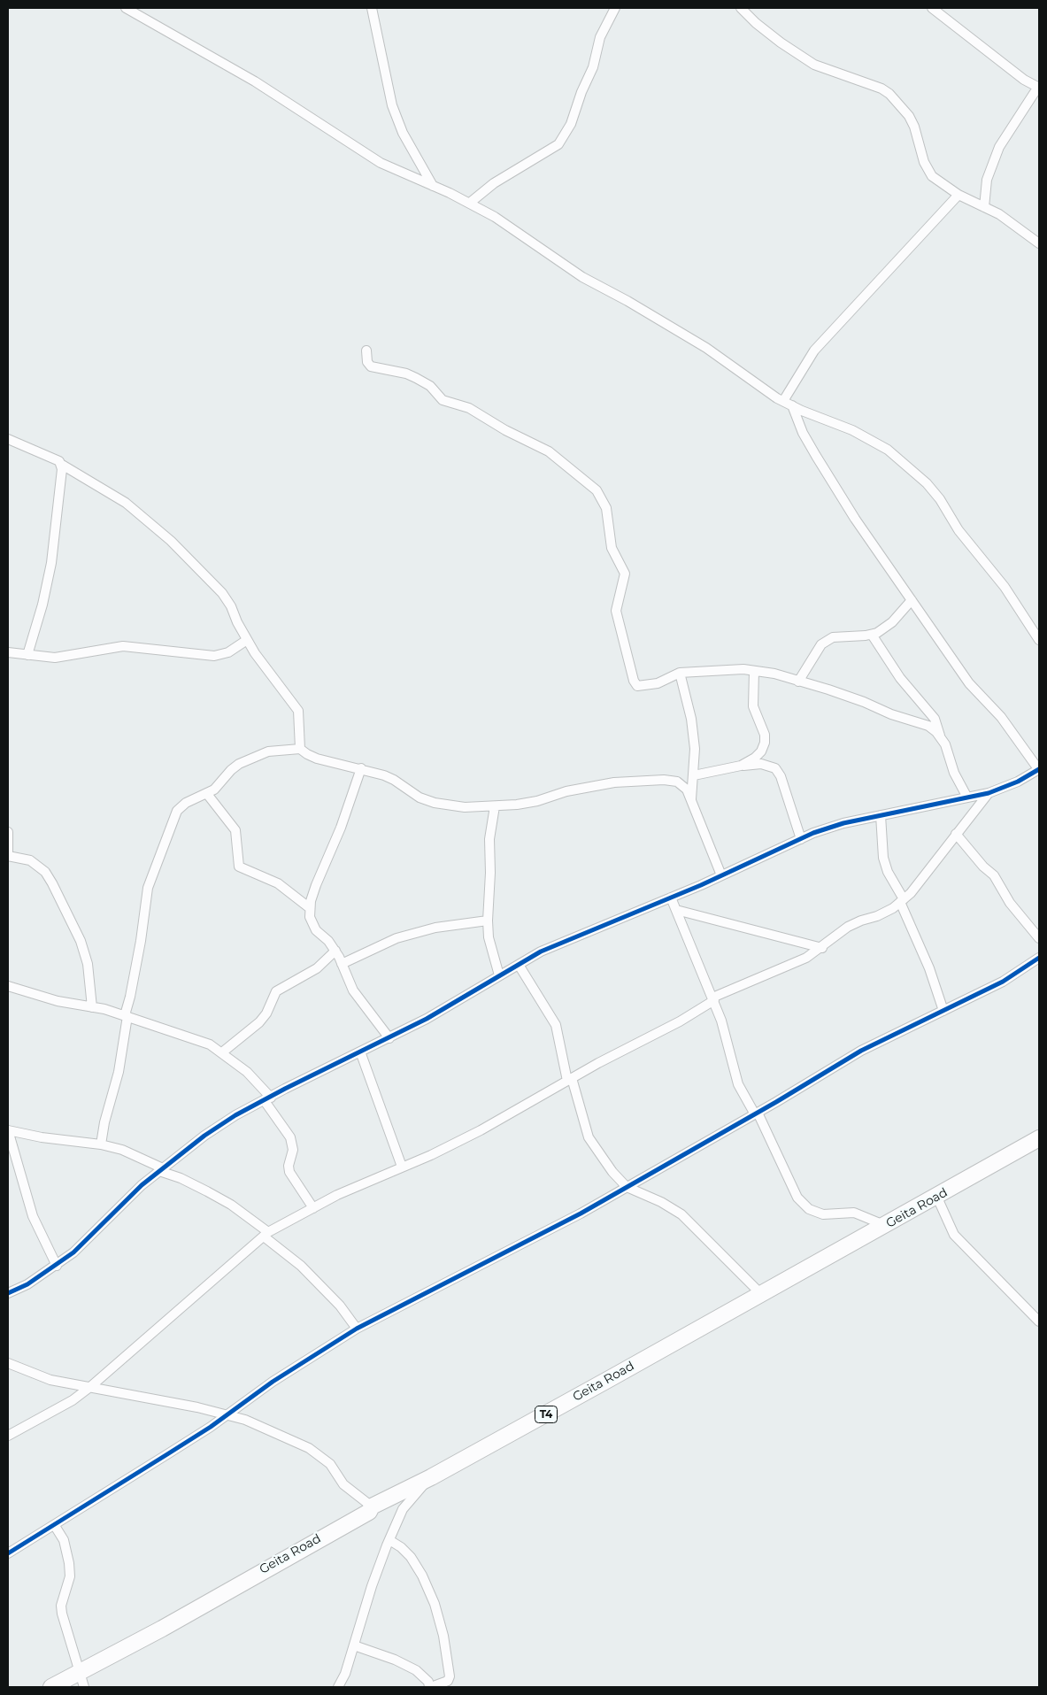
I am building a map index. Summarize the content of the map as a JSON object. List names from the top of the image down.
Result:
{
  "streets": {
    "highway": ["Geita Road", "T4"]
  }
}
